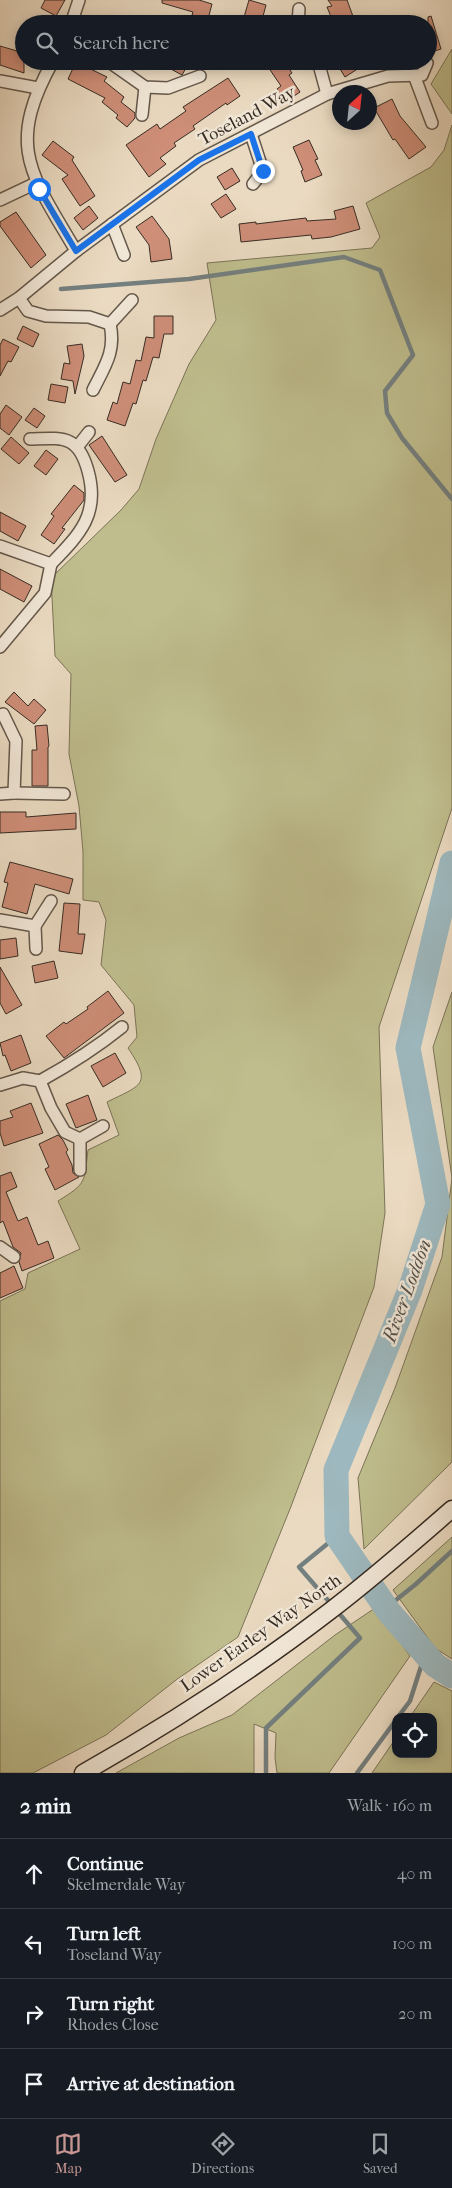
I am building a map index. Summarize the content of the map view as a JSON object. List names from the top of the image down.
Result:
{
  "streets": {
    "main road": ["Lower Earley Way North"],
    "street": ["Toseland Way"]
  },
  "water": ["River Loddon"],
  "north": "top right",
  "page": {
    "search": "Search here",
    "heading": ["2 min", "Walk · 160 m"],
    "list": [
      ["Continue", "Skelmerdale Way", "40 m"],
      ["Turn left", "Toseland Way", "100 m"],
      ["Turn right", "Rhodes Close", "20 m"],
      "Arrive at destination"
    ],
    "nav": ["Map", "Directions", "Saved"]
  }
}
